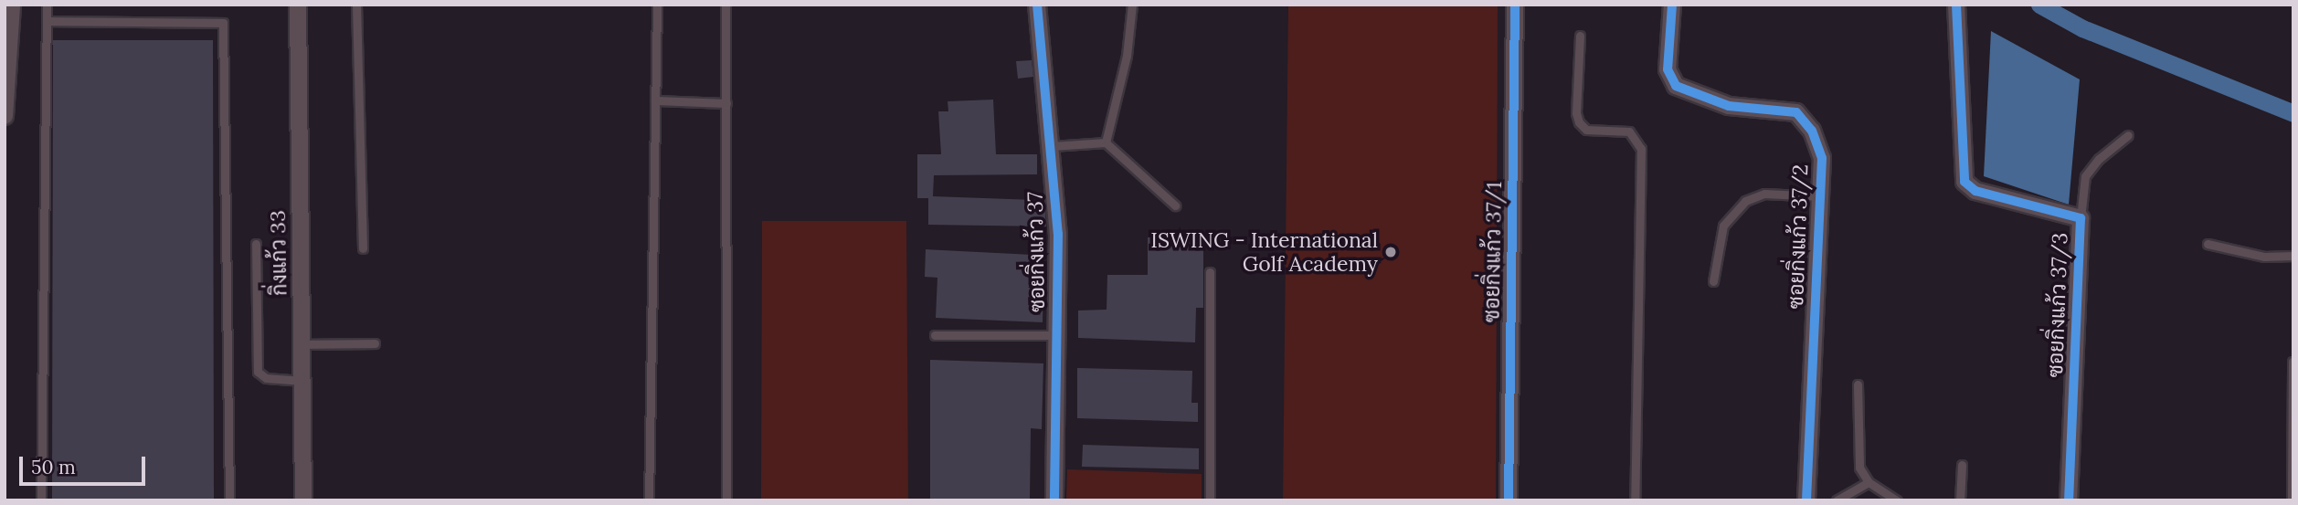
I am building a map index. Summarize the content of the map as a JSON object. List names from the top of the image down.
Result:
{
  "streets": {
    "street": [
      "ซอยกิ่งแก้ว 37/2",
      "ซอยกิ่งแก้ว 37",
      "ซอยกิ่งแก้ว 37/1",
      "กิ่งแก้ว 33",
      "ซอยกิ่งแก้ว 37/3"
    ]
  },
  "places": ["ISWING - International Golf Academy"],
  "scale_bar": "50 m"
}
